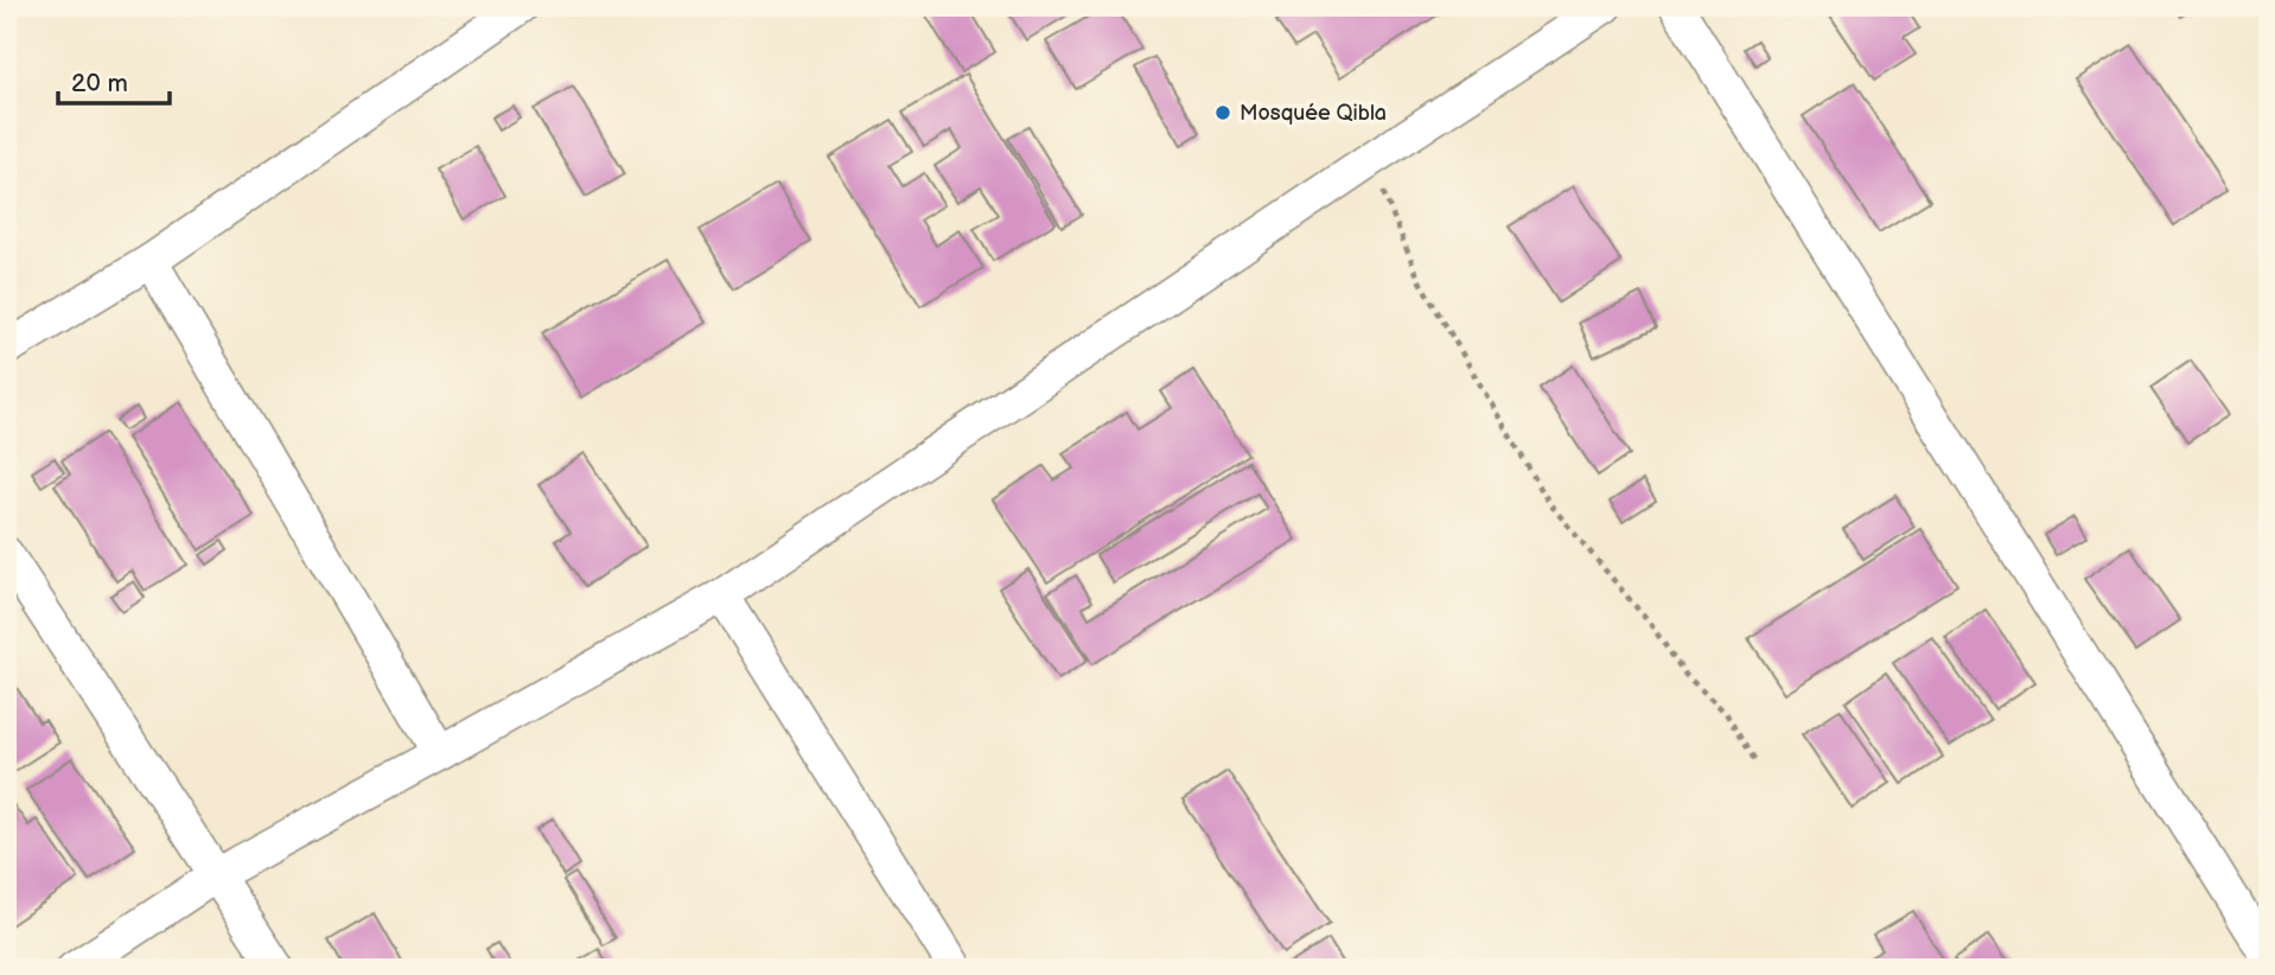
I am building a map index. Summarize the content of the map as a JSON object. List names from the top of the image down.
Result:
{
  "places": ["Mosquée Qibla"],
  "scale_bar": "20 m"
}
